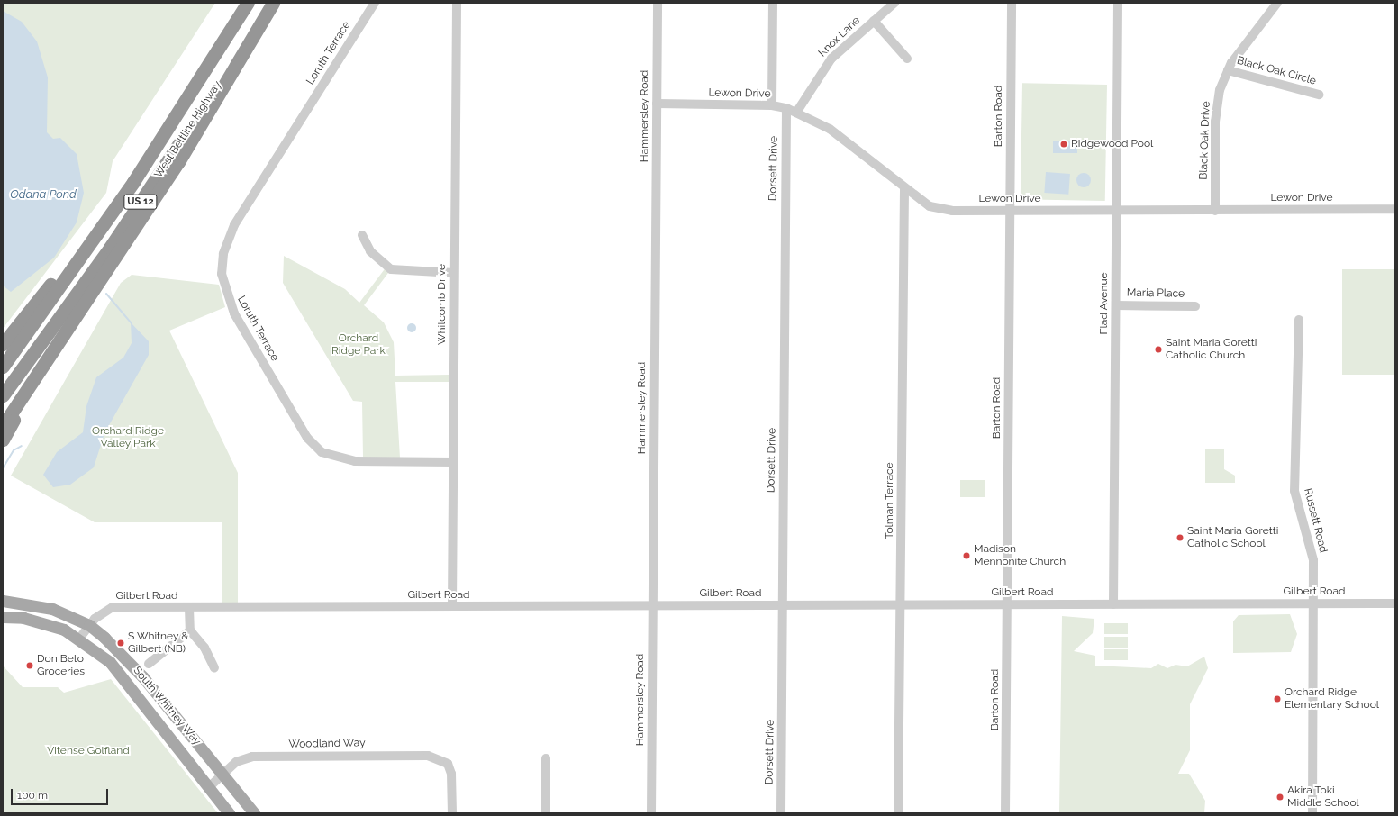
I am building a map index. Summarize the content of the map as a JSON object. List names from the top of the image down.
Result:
{
  "streets": {
    "highway": ["West Beltline Highway", "US 12"],
    "main road": ["South Whitney Way"],
    "street": [
      "Knox Lane",
      "Loruth Terrace",
      "Black Oak Circle",
      "Lewon Drive",
      "Hammersley Road",
      "Barton Road",
      "Black Oak Drive",
      "Dorsett Drive",
      "Maria Place",
      "Flad Avenue",
      "Whitcomb Drive",
      "Tolman Terrace",
      "Russett Road",
      "Gilbert Road",
      "Woodland Way"
    ]
  },
  "crossings": [
    ["Knox Lane", "Lewon Drive"],
    ["Loruth Terrace", "Whitcomb Drive"],
    ["Black Oak Circle", "Black Oak Drive"],
    ["Lewon Drive", "Hammersley Road"],
    ["Lewon Drive", "Barton Road"],
    ["Lewon Drive", "Black Oak Drive"],
    ["Lewon Drive", "Dorsett Drive"],
    ["Lewon Drive", "Flad Avenue"],
    ["Lewon Drive", "Tolman Terrace"],
    ["Hammersley Road", "Gilbert Road"],
    ["Barton Road", "Gilbert Road"],
    ["Dorsett Drive", "Gilbert Road"],
    ["Maria Place", "Flad Avenue"],
    ["Flad Avenue", "Gilbert Road"],
    ["Whitcomb Drive", "Gilbert Road"],
    ["Tolman Terrace", "Gilbert Road"],
    ["Russett Road", "Gilbert Road"],
    ["Gilbert Road", "South Whitney Way"],
    ["South Whitney Way", "Woodland Way"]
  ],
  "water": ["Odana Pond"],
  "parks": ["Orchard Ridge Park", "Orchard Ridge Valley Park", "Vitense Golfland"],
  "places": [
    "Ridgewood Pool",
    "Saint Maria Goretti Catholic Church",
    "Saint Maria Goretti Catholic School",
    "Madison Mennonite Church",
    "S Whitney & Gilbert (NB)",
    "Don Beto Groceries",
    "Orchard Ridge Elementary School",
    "Akira Toki Middle School"
  ],
  "scale_bar": "100 m"
}
